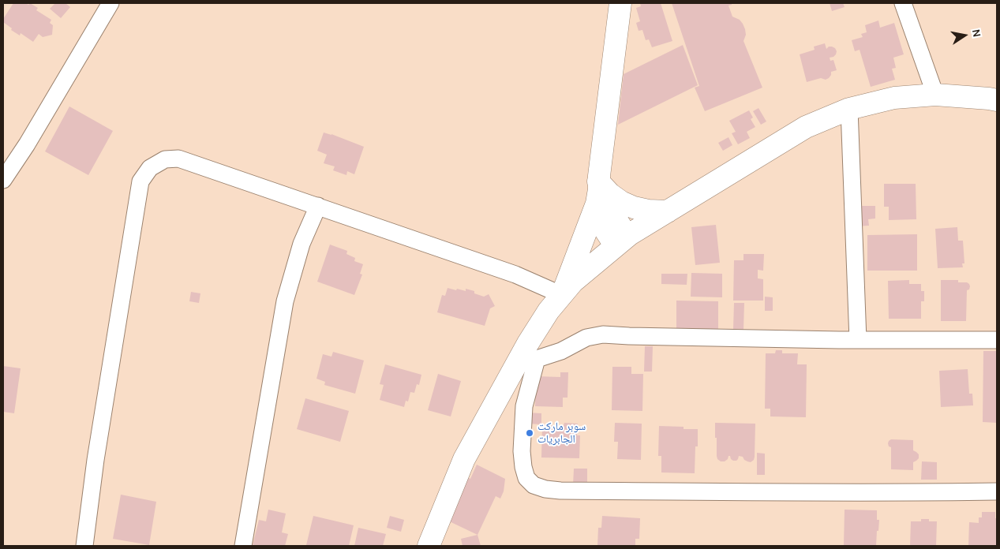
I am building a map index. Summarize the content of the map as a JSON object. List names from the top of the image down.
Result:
{
  "places": ["سوبر ماركت الجابريات"],
  "north": "right"
}
